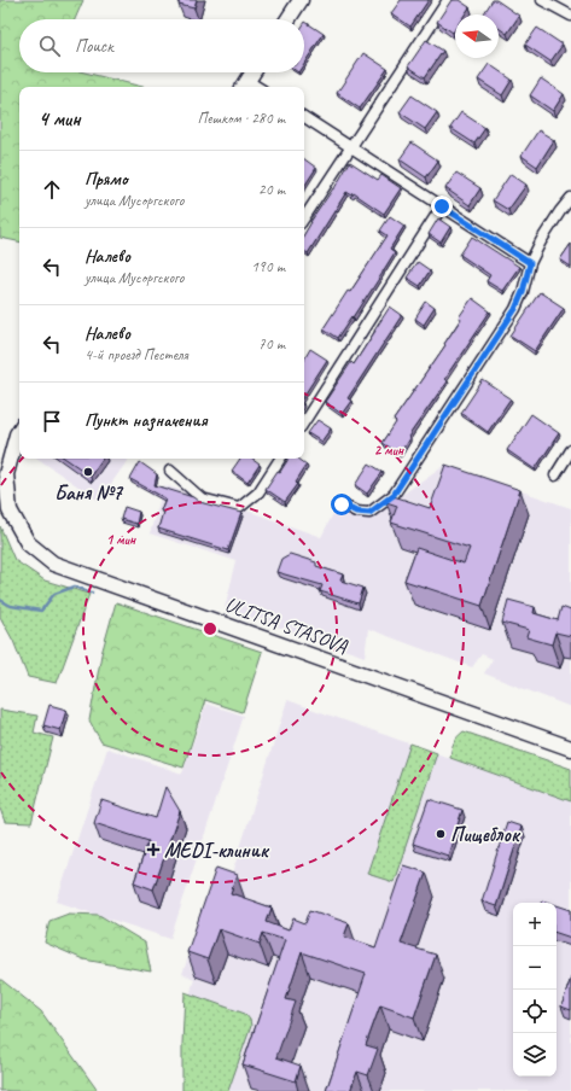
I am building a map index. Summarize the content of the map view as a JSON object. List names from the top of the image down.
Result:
{
  "streets": {
    "main road": ["ULITSA STASOVA"]
  },
  "places": {
    "other": ["Баня №7", "Пищеблок"],
    "health": ["MEDI-клиник"]
  },
  "north": "left",
  "page": {
    "search": "Поиск",
    "heading": ["4 мин", "Пешком · 280 m"],
    "list": [
      ["Прямо", "улица Мусоргского", "20 m"],
      ["Налево", "улица Мусоргского", "190 m"],
      ["Налево", "4-й проезд Пестеля", "70 m"],
      "Пункт назначения"
    ],
    "map_buttons": ["+", "−"]
  },
  "rings": ["2 мин", "1 мин"]
}
